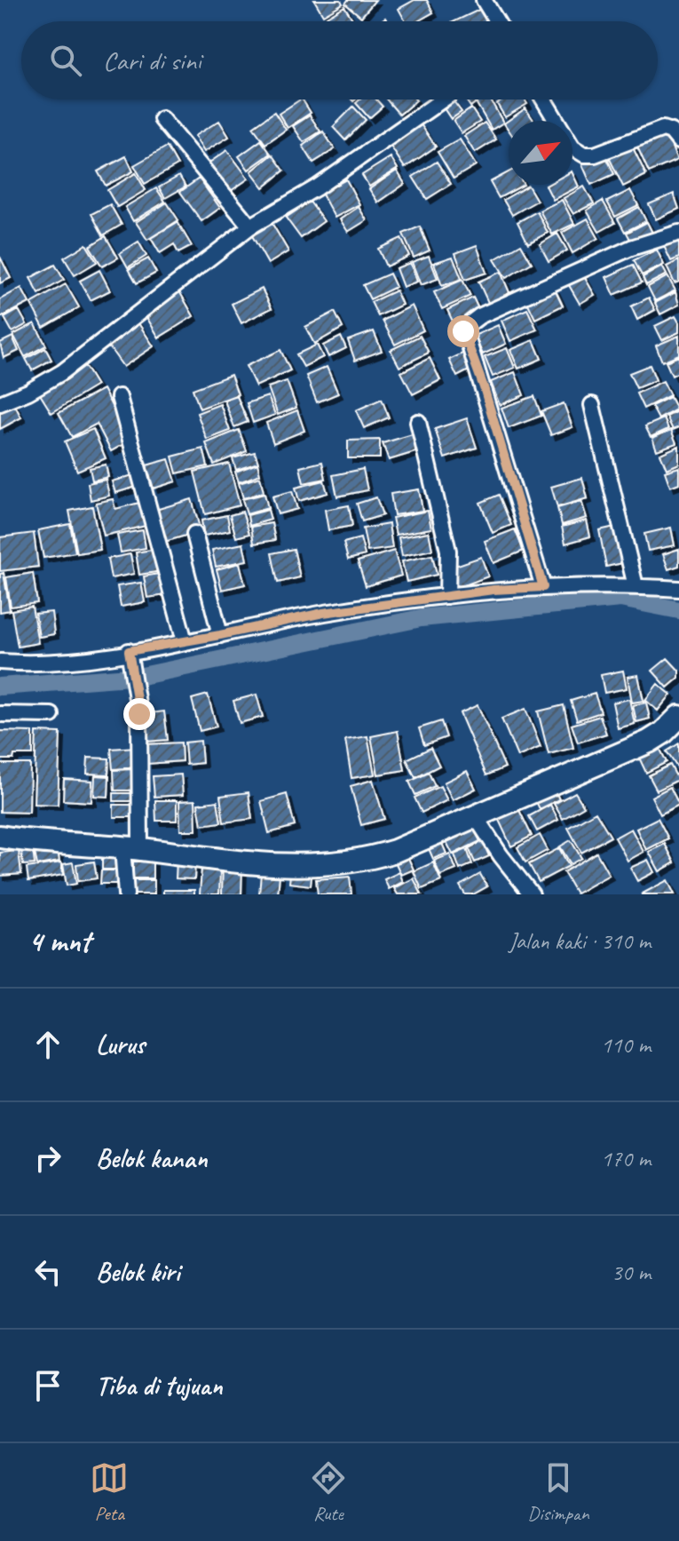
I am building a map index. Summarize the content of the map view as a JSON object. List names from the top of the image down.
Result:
{
  "north": "top right",
  "page": {
    "search": "Cari di sini",
    "heading": ["4 mnt", "Jalan kaki · 310 m"],
    "list": [
      ["Lurus", "110 m"],
      ["Belok kanan", "170 m"],
      ["Belok kiri", "30 m"],
      "Tiba di tujuan"
    ],
    "nav": ["Peta", "Rute", "Disimpan"]
  }
}
